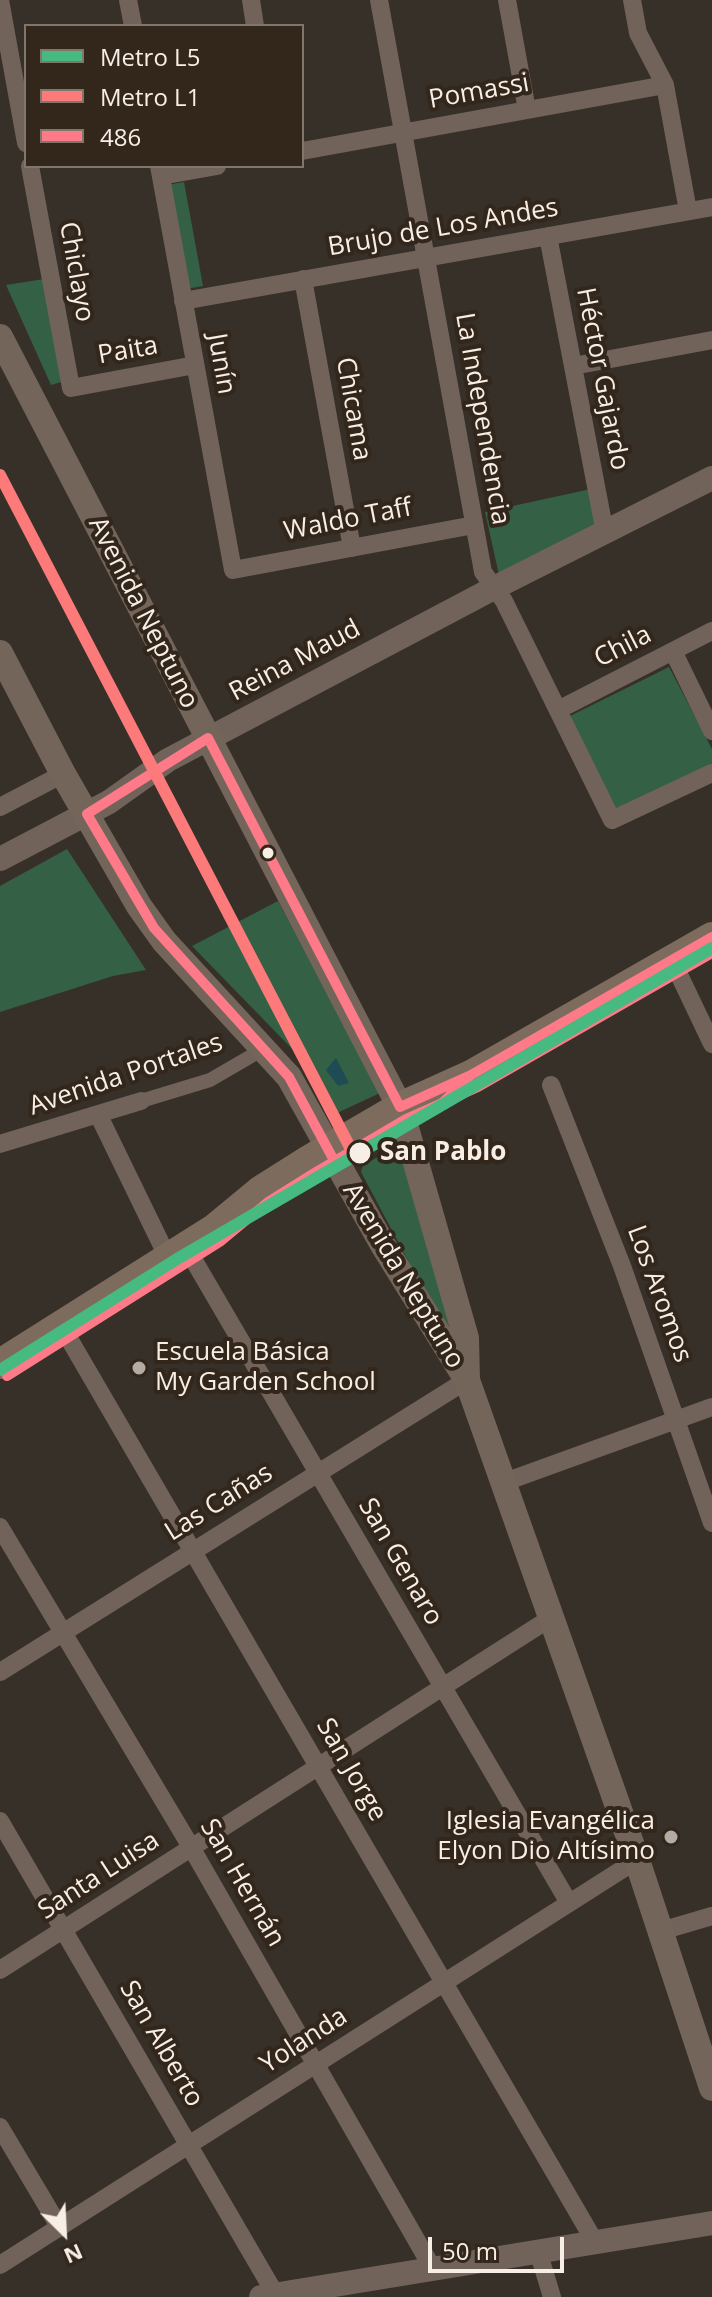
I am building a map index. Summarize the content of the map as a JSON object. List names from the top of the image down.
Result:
{
  "streets": {
    "main road": ["Avenida Neptuno"],
    "street": [
      "Pomassi",
      "Brujo de Los Andes",
      "Chiclayo",
      "Paita",
      "Junín",
      "Héctor Gajardo",
      "Chicama",
      "La Independencia",
      "Waldo Taff",
      "Chila",
      "Reina Maud",
      "Avenida Portales",
      "Los Aromos",
      "Las Cañas",
      "San Genaro",
      "San Jorge",
      "Santa Luisa",
      "San Hernán",
      "Yolanda",
      "San Alberto"
    ]
  },
  "crossings": [
    ["Pomassi", "La Independencia"],
    ["Brujo de Los Andes", "Junín"],
    ["Brujo de Los Andes", "Héctor Gajardo"],
    ["Brujo de Los Andes", "Chicama"],
    ["Brujo de Los Andes", "La Independencia"],
    ["Chiclayo", "Paita"],
    ["Paita", "Junín"],
    ["Junín", "Waldo Taff"],
    ["Chicama", "Waldo Taff"],
    ["La Independencia", "Waldo Taff"],
    ["La Independencia", "Chila"],
    ["La Independencia", "Reina Maud"],
    ["Avenida Neptuno", "Reina Maud"],
    ["Avenida Neptuno", "Avenida Portales"],
    ["Avenida Neptuno", "Las Cañas"],
    ["Avenida Neptuno", "Santa Luisa"],
    ["Avenida Neptuno", "Yolanda"],
    ["Las Cañas", "San Genaro"],
    ["Las Cañas", "San Jorge"],
    ["Las Cañas", "San Hernán"],
    ["San Genaro", "Santa Luisa"],
    ["San Genaro", "Yolanda"],
    ["San Jorge", "Santa Luisa"],
    ["San Jorge", "Yolanda"],
    ["Santa Luisa", "San Hernán"],
    ["Santa Luisa", "San Alberto"],
    ["San Hernán", "Yolanda"],
    ["Yolanda", "San Alberto"]
  ],
  "places": ["San Pablo", "Escuela Básica My Garden School", "Iglesia Evangélica Elyon Dio Altísimo"],
  "lines": ["metro line L1", "transit line 486", "metro line L5"],
  "legend": ["Metro L5", "Metro L1", "486"],
  "scale_bar": "50 m",
  "north": "bottom right"
}
